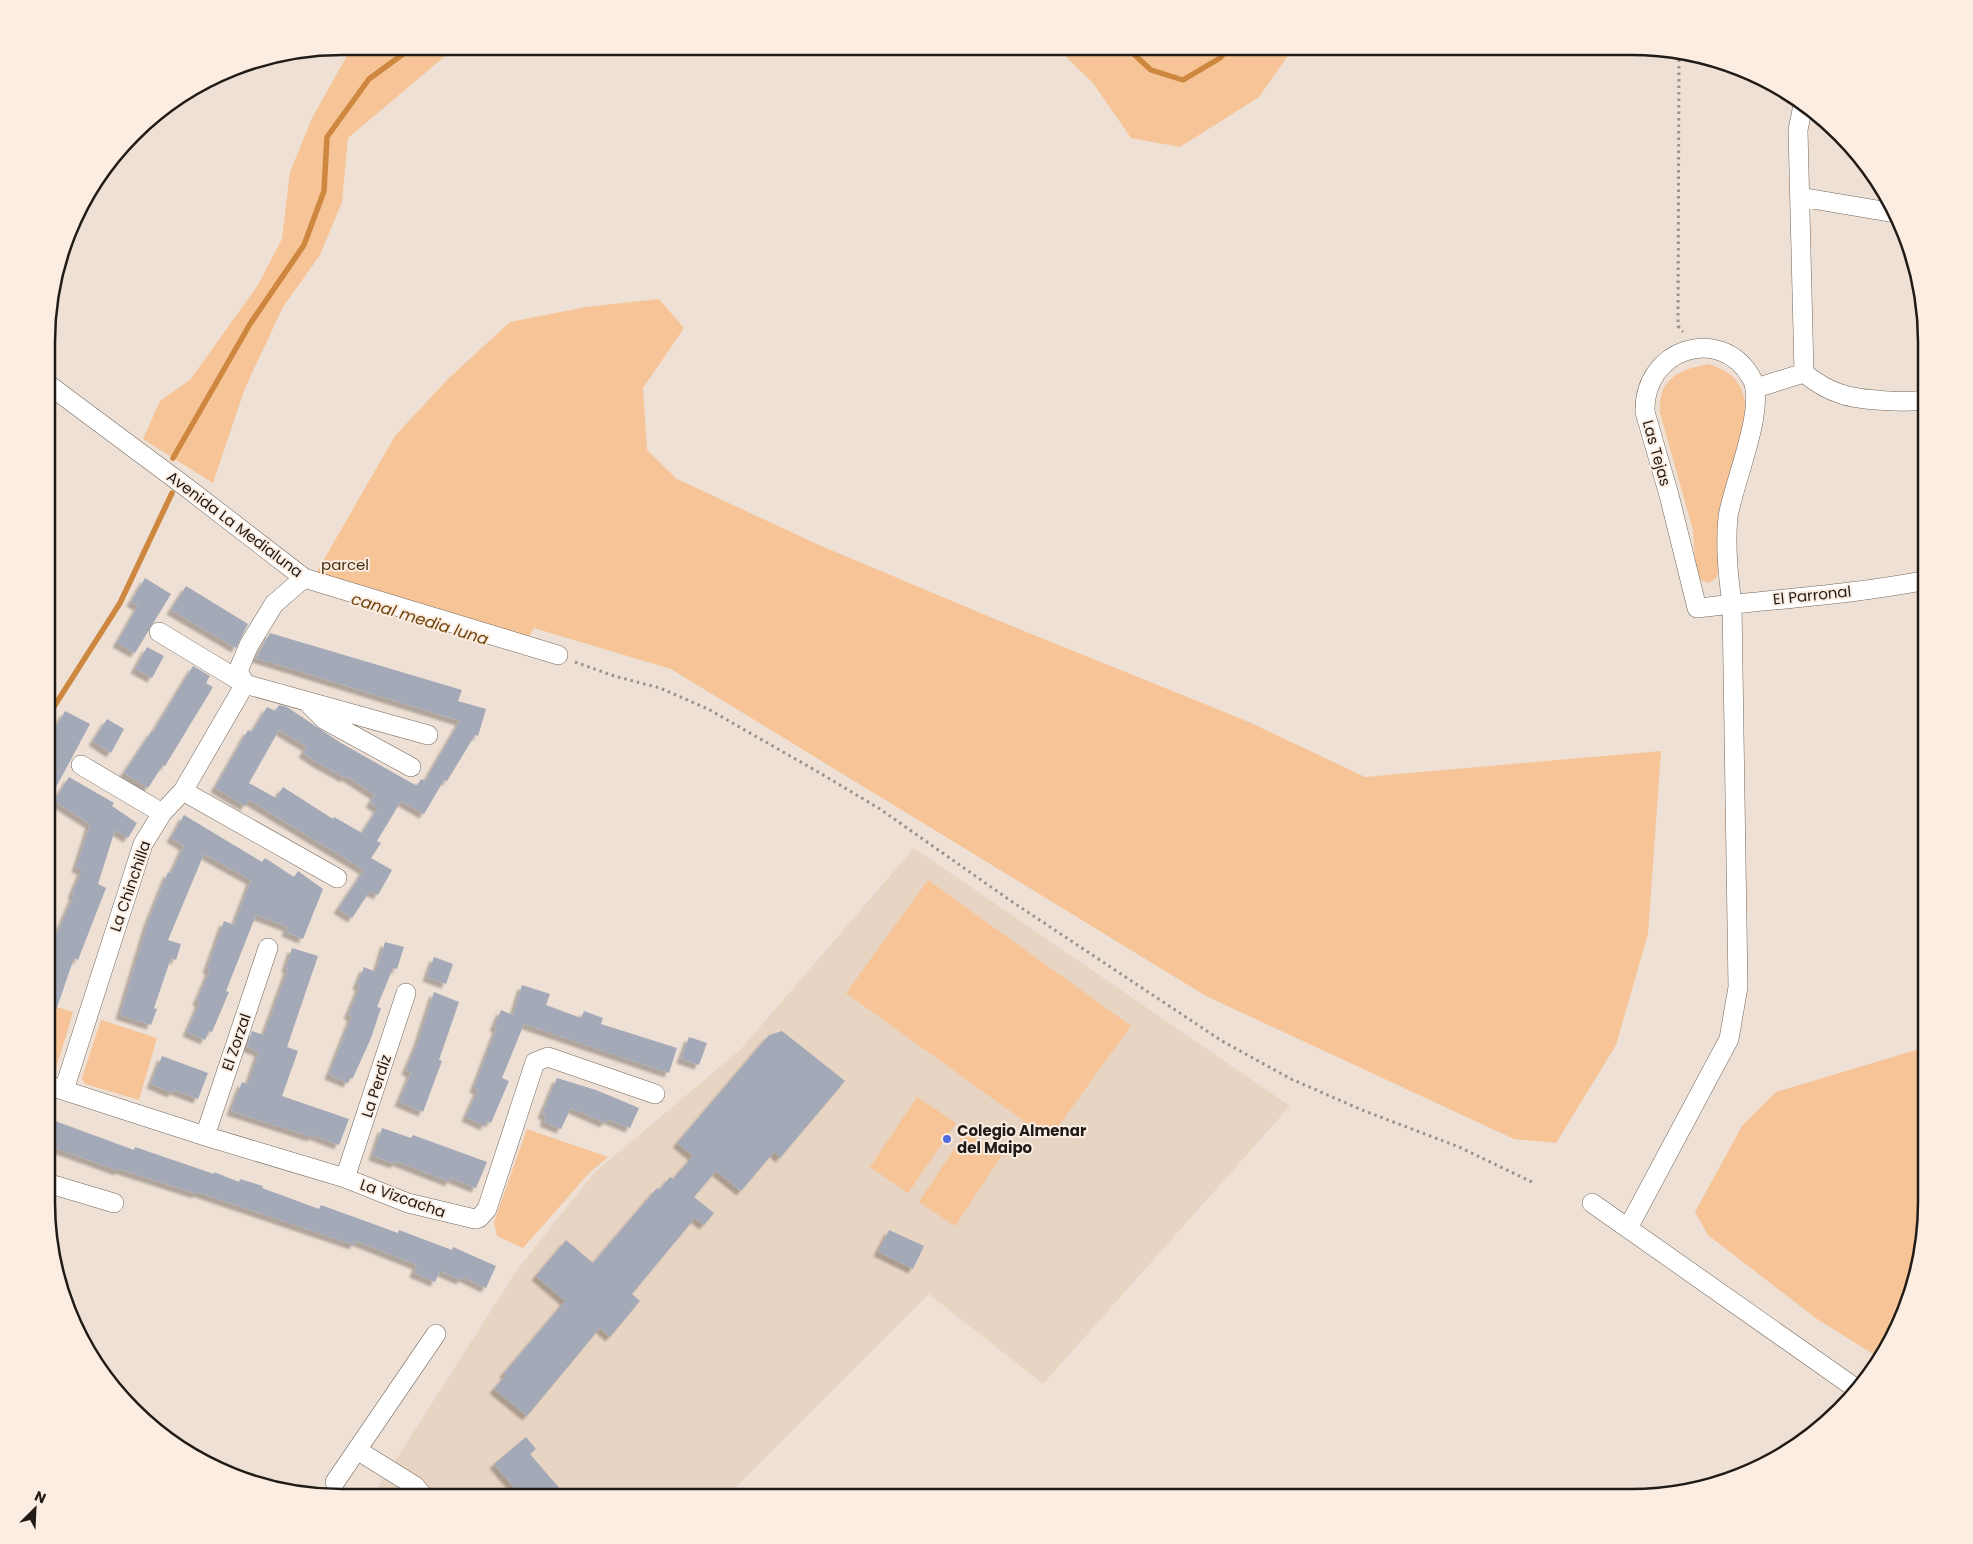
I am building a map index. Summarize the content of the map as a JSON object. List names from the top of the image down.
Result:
{
  "streets": {
    "street": [
      "Las Tejas",
      "Avenida La Medialuna",
      "El Parronal",
      "La Chinchilla",
      "El Zorzal",
      "La Perdiz",
      "La Vizcacha"
    ]
  },
  "crossings": [
    ["Las Tejas", "El Parronal"],
    ["La Chinchilla", "La Vizcacha"],
    ["El Zorzal", "La Vizcacha"],
    ["La Perdiz", "La Vizcacha"]
  ],
  "water": ["canal media luna"],
  "parks": ["parcel"],
  "places": ["Colegio Almenar del Maipo"],
  "north": "top right"
}
